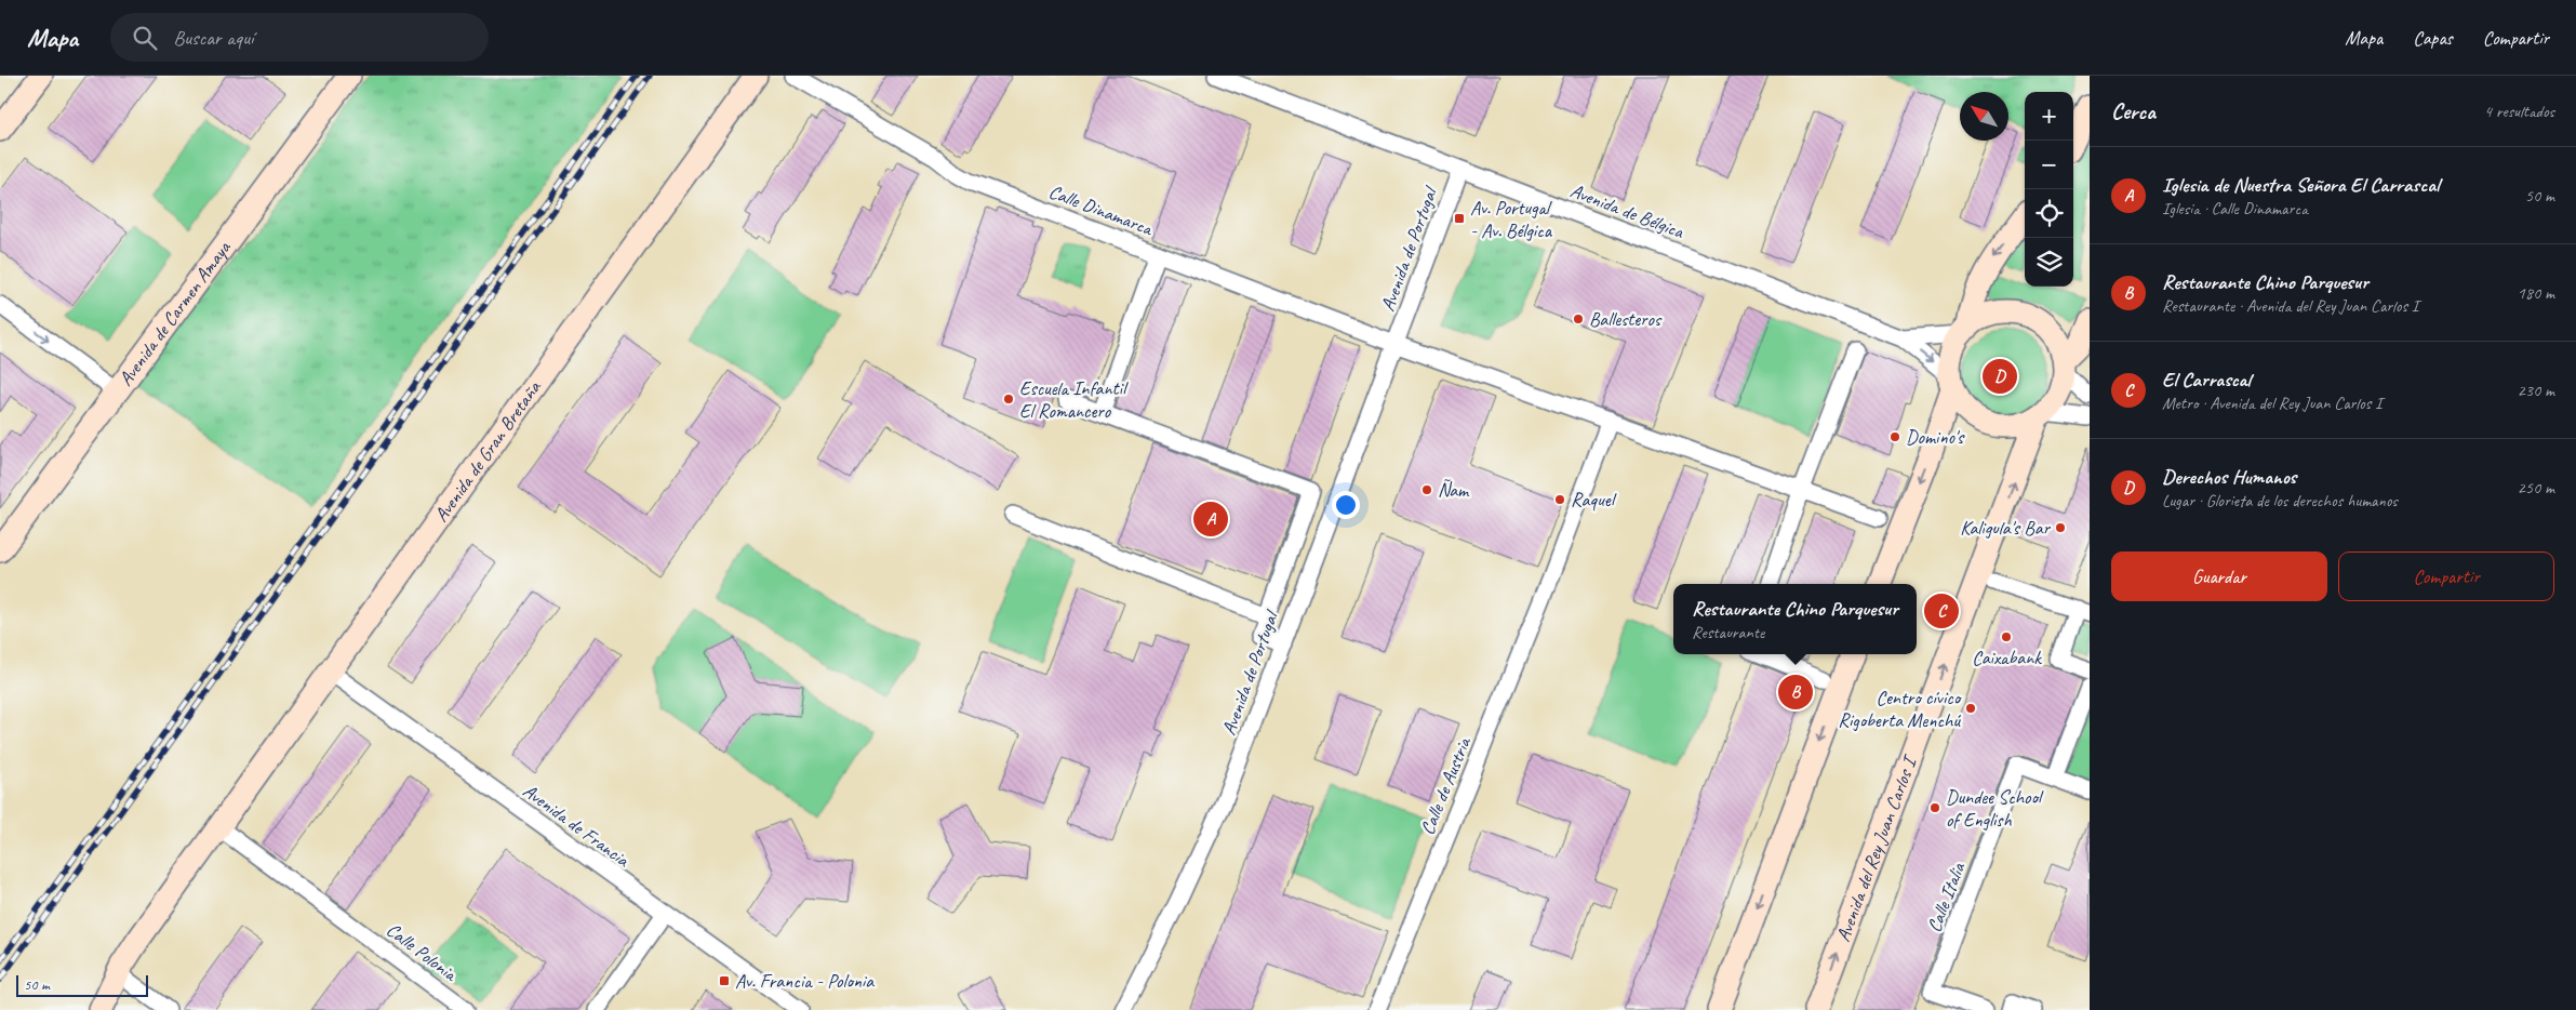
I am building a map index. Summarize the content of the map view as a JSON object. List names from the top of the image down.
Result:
{
  "streets": {
    "main road": ["Avenida de Carmen Amaya", "Avenida de Gran Bretaña", "Avenida del Rey Juan Carlos I"],
    "street": [
      "Calle Dinamarca",
      "Avenida de Bélgica",
      "Avenida de Portugal",
      "Calle de Austria",
      "Avenida de Francia",
      "Calle Italia",
      "Calle Polonia"
    ]
  },
  "crossings": [
    ["Avenida de Bélgica", "Avenida de Portugal"],
    ["Avenida de Gran Bretaña", "Avenida de Francia"],
    ["Avenida de Gran Bretaña", "Calle Polonia"]
  ],
  "places": {
    "transit": ["Av. Portugal - Av. Bélgica", "Av. Francia - Polonia"],
    "other": [
      "Ballesteros",
      "Escuela Infantil El Romancero",
      "Domino's",
      "Ñam",
      "Raquel",
      "Kaligula's Bar",
      "Caixabank",
      "Centro cívico Rigoberta Menchú",
      "Dundee School of English"
    ]
  },
  "scale_bar": "50 m",
  "north": "top left",
  "page": {
    "header": "Mapa",
    "search": "Buscar aquí",
    "nav": ["Mapa", "Capas", "Compartir"],
    "heading": ["Cerca", "4 resultados"],
    "map_buttons": ["+", "−"],
    "list": [
      {
        "mark": "A",
        "name": "Iglesia de Nuestra Señora El Carrascal",
        "note": "Iglesia · Calle Dinamarca",
        "value": "50 m"
      },
      {
        "mark": "B",
        "name": "Restaurante Chino Parquesur",
        "note": "Restaurante · Avenida del Rey Juan Carlos I",
        "value": "180 m"
      },
      {
        "mark": "C",
        "name": "El Carrascal",
        "note": "Metro · Avenida del Rey Juan Carlos I",
        "value": "230 m"
      },
      {
        "mark": "D",
        "name": "Derechos Humanos",
        "note": "Lugar · Glorieta de los derechos humanos",
        "value": "250 m"
      }
    ],
    "pins": [
      "D",
      "A",
      "C",
      "B"
    ],
    "buttons": ["Guardar", "Compartir"],
    "popup": ["Restaurante Chino Parquesur", "Restaurante"],
    "scale": "50 m"
  }
}
